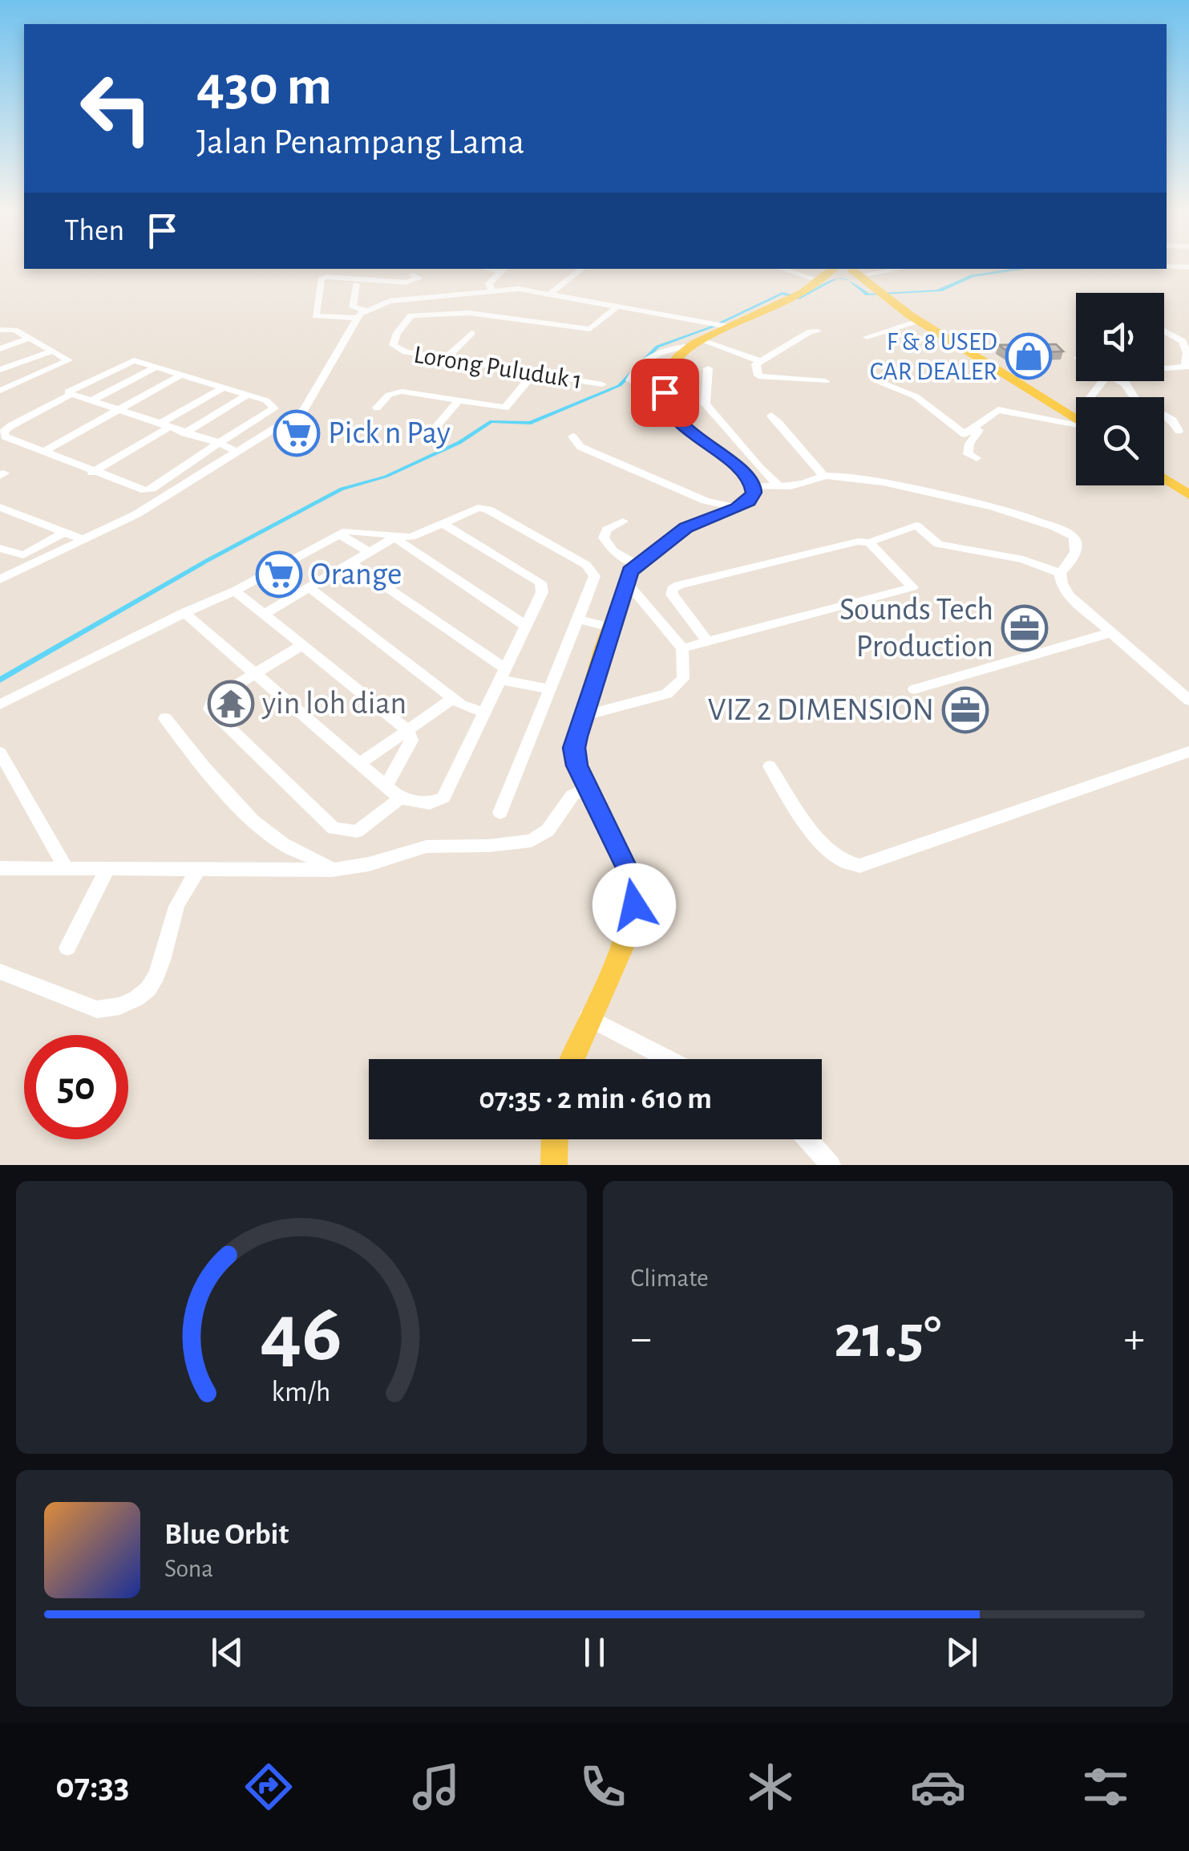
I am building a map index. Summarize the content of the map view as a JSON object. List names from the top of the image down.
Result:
{
  "streets": {
    "street": ["Lorong Puluduk 1"]
  },
  "places": {
    "shop": ["F & 8 USED CAR DEALER"],
    "supermarket": ["Pick n Pay", "Orange"],
    "office": ["Sounds Tech Production", "VIZ 2 DIMENSION"],
    "temple": ["yin loh dian"]
  },
  "page": {
    "turn": ["430 m", "Jalan Penampang Lama"],
    "then": "Then",
    "limit": "50",
    "trip": "07:35 · 2 min · 610 m",
    "tile": "Climate",
    "heat": ["−", "21.5°", "+"],
    "song": ["Blue Orbit", "Sona"],
    "tabs": "07:33",
    "gauge": ["46", "km/h"]
  }
}
